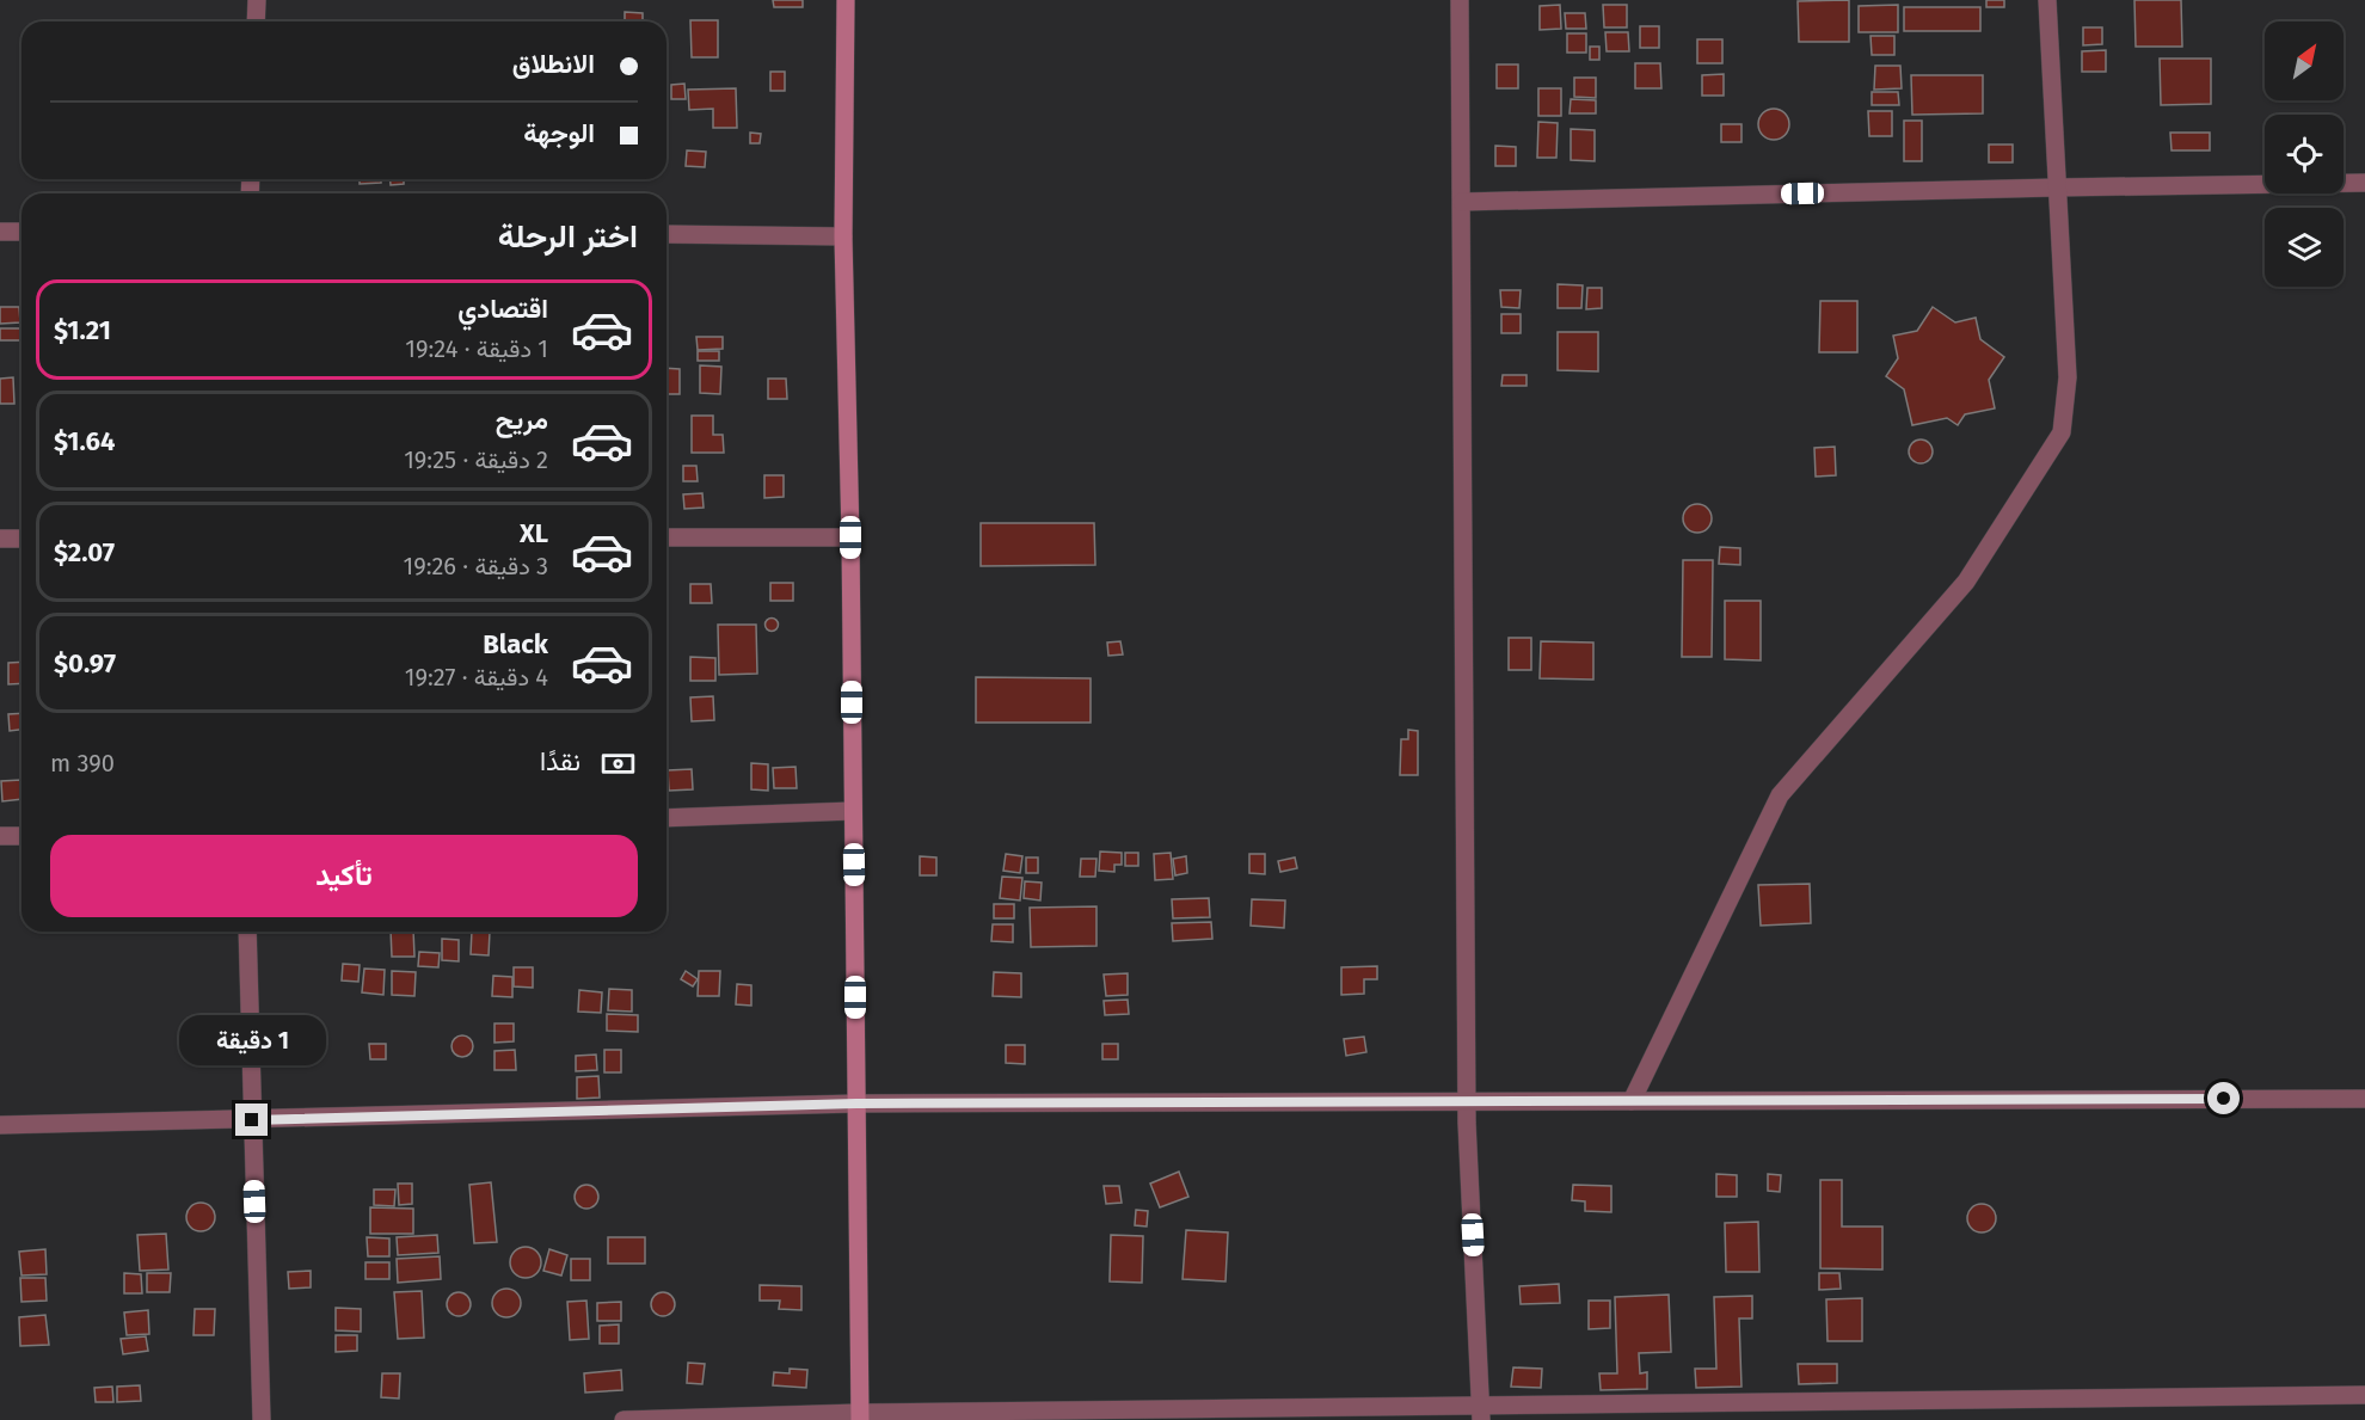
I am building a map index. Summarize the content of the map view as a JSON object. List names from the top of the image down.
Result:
{
  "north": "top right",
  "page": {
    "banner": ["الانطلاق", "الوجهة"],
    "heading": "اختر الرحلة",
    "list": [
      {
        "name": "اقتصادي",
        "note": "1 دقيقة · 19:24",
        "value": "$1.21"
      },
      {
        "name": "مريح",
        "note": "2 دقيقة · 19:25",
        "value": "$1.64"
      },
      {
        "name": "XL",
        "note": "3 دقيقة · 19:26",
        "value": "$2.07"
      },
      {
        "name": "Black",
        "note": "4 دقيقة · 19:27",
        "value": "$0.97"
      }
    ],
    "pay": ["نقدًا", "390 m"],
    "buttons": "تأكيد",
    "bubble": "1 دقيقة"
  }
}
